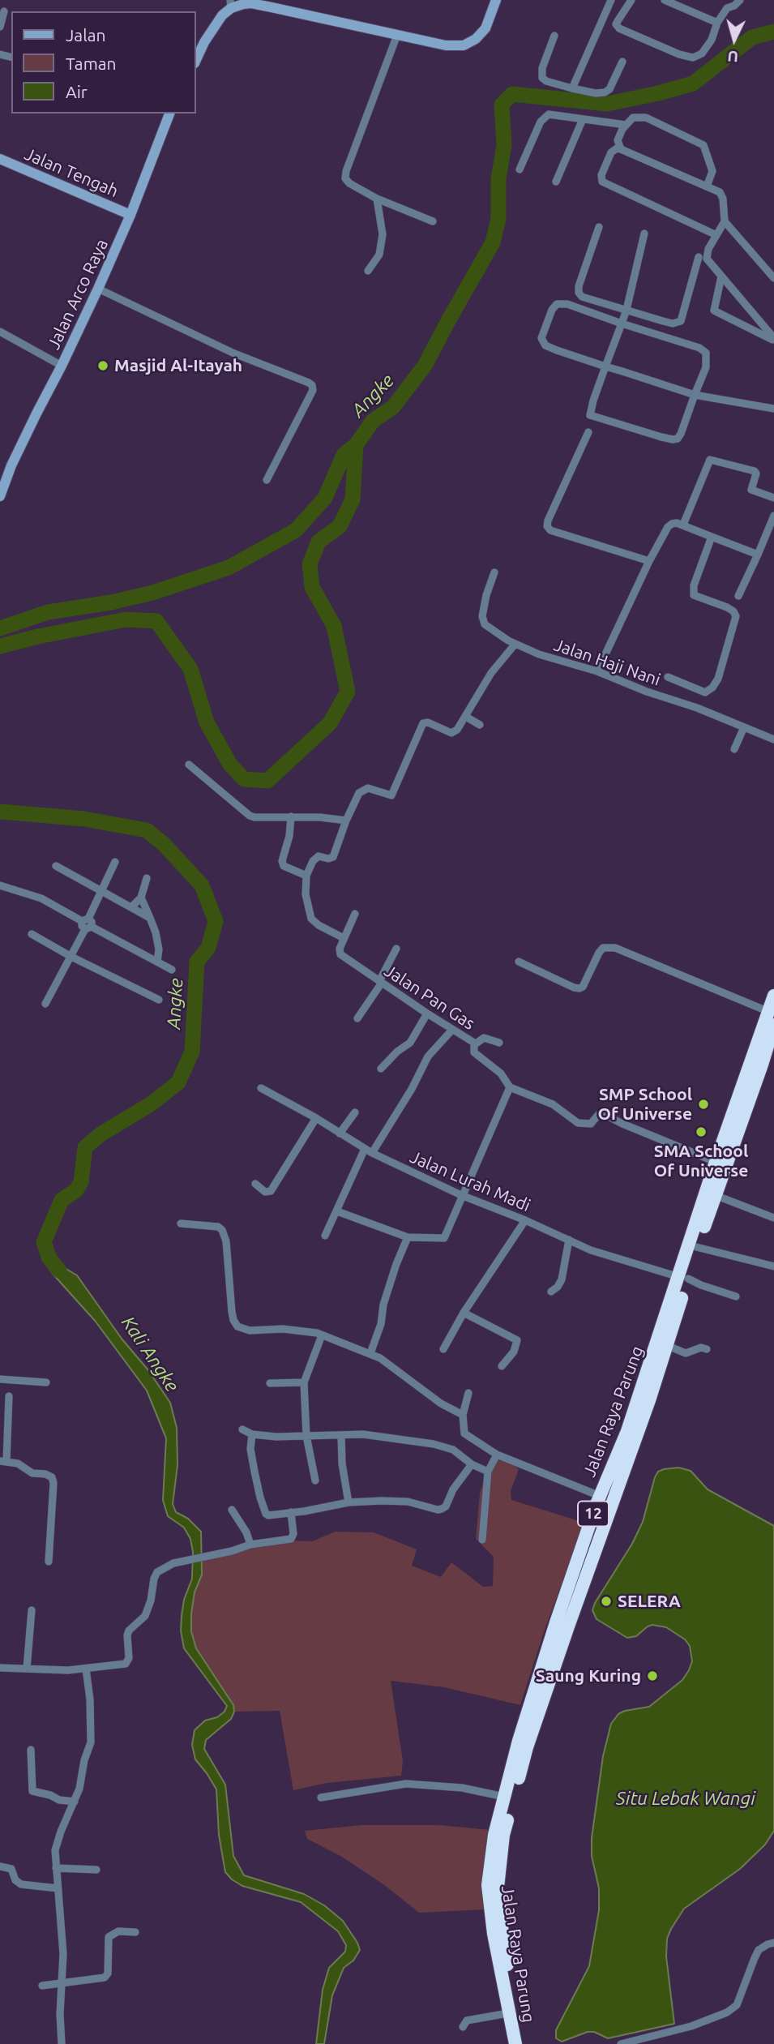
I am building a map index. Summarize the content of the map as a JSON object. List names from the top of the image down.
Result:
{
  "streets": {
    "highway": ["Jalan Raya Parung", "12"],
    "main road": ["Jalan Tengah", "Jalan Arco Raya"],
    "street": ["Jalan Haji Nani", "Jalan Pan Gas", "Jalan Lurah Madi"]
  },
  "crossings": [
    ["Jalan Tengah", "Jalan Arco Raya"],
    ["Jalan Pan Gas", "Jalan Raya Parung"],
    ["Jalan Lurah Madi", "Jalan Raya Parung"]
  ],
  "water": ["Angke", "Kali Angke", "Situ Lebak Wangi"],
  "places": [
    "Masjid Al-Itayah",
    "SMP School Of Universe",
    "SMA School Of Universe",
    "SELERA",
    "Saung Kuring"
  ],
  "legend": ["Jalan", "Taman", "Air"],
  "north": "bottom"
}
